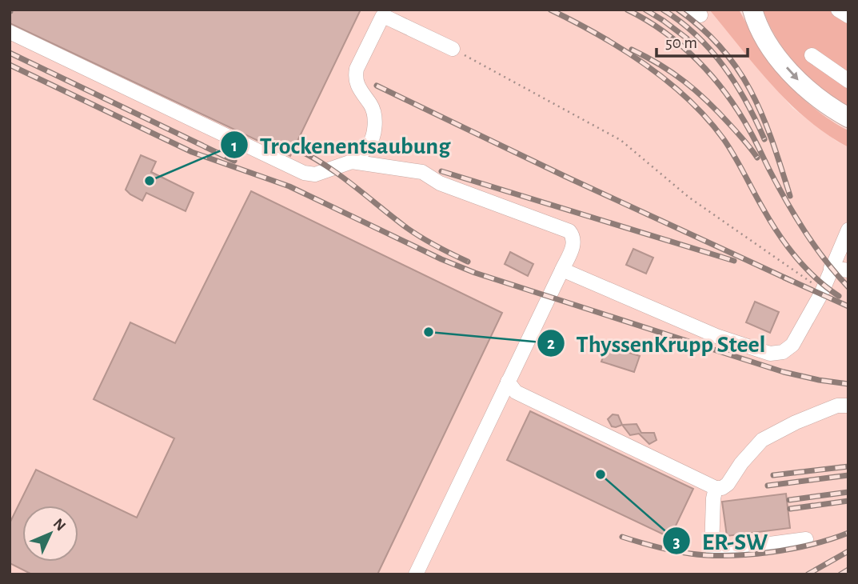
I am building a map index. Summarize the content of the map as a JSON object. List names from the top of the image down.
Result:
{
  "places": ["Trockenentsaubung", "ThyssenKrupp Steel", "ER-SW"],
  "scale_bar": "50 m",
  "north": "top right"
}
